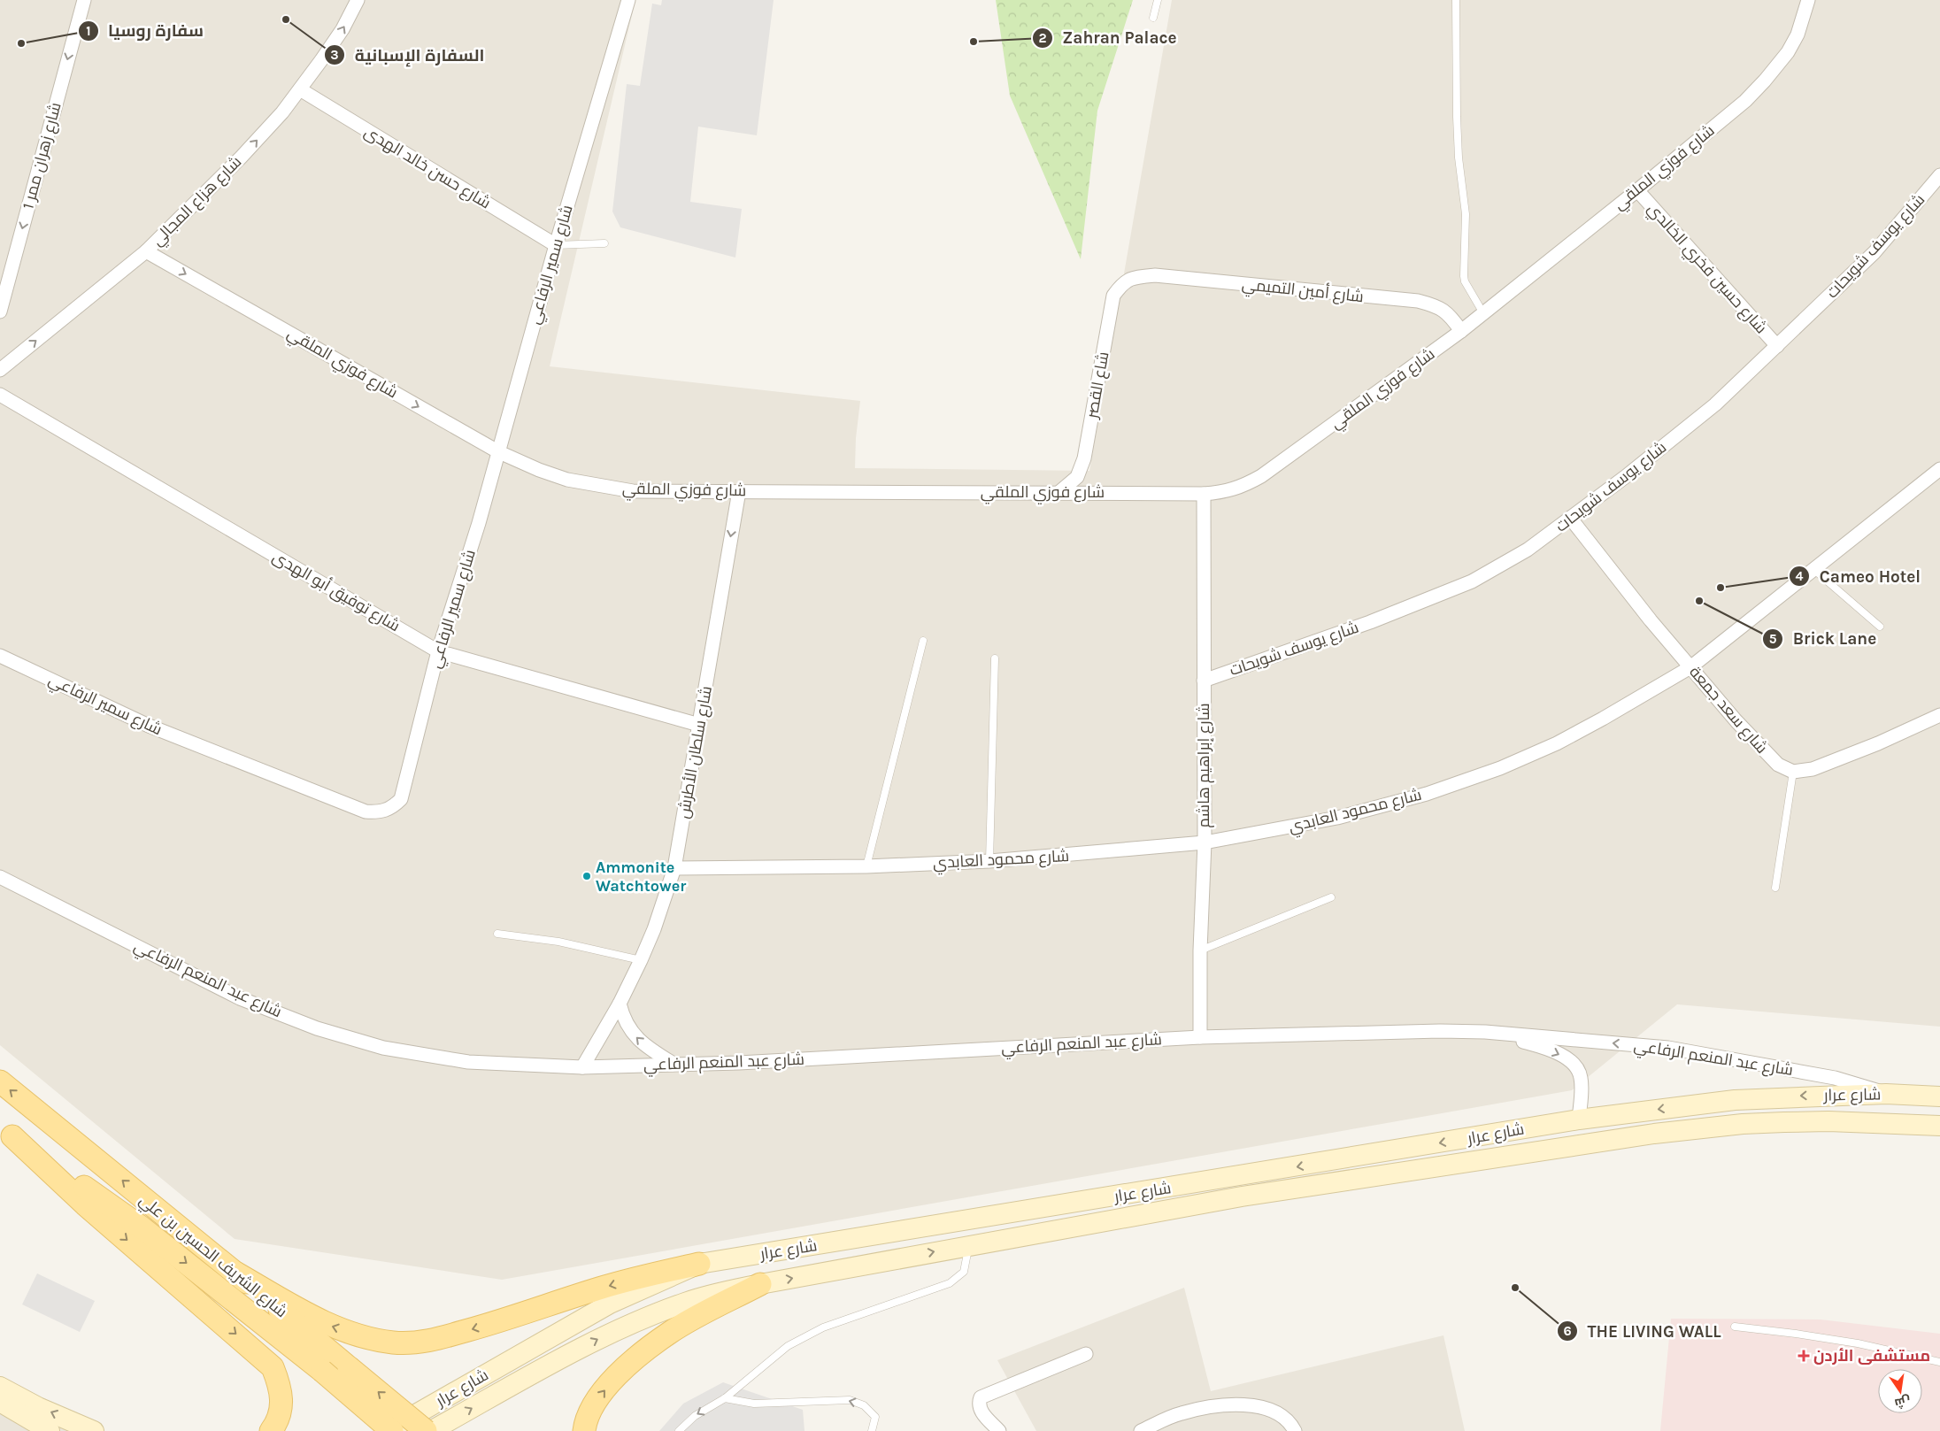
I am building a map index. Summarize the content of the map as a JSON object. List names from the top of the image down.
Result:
{
  "streets": {
    "main road": ["شارع عرار", "شارع الشريف الحسين بن علي"],
    "street": [
      "شارع زهران ممر 1",
      "شارع حسن خالد الهدى",
      "شارع فوزي الملقي",
      "شارع هزاع المجالي",
      "شارع يوسف شويحات",
      "شارع سمير الرفاعي",
      "شارع حسين فخري الخالدي",
      "شارع أمين التميمي",
      "شاع القصر",
      "شارع توفيق أبو الهدى",
      "شارع سعد جمعة",
      "شارع سلطان الأطرش",
      "شارع إبراهيم هاشم",
      "شارع محمود العابدي",
      "شارع عبد المنعم الرفاعي"
    ]
  },
  "crossings": [
    ["شارع حسن خالد الهدى", "شارع هزاع المجالي"],
    ["شارع حسن خالد الهدى", "شارع سمير الرفاعي"],
    ["شارع فوزي الملقي", "شارع هزاع المجالي"],
    ["شارع فوزي الملقي", "شارع سمير الرفاعي"],
    ["شارع فوزي الملقي", "شارع حسين فخري الخالدي"],
    ["شارع فوزي الملقي", "شارع أمين التميمي"],
    ["شارع فوزي الملقي", "شاع القصر"],
    ["شارع فوزي الملقي", "شارع سلطان الأطرش"],
    ["شارع فوزي الملقي", "شارع إبراهيم هاشم"],
    ["شارع يوسف شويحات", "شارع حسين فخري الخالدي"],
    ["شارع يوسف شويحات", "شارع سعد جمعة"],
    ["شارع يوسف شويحات", "شارع إبراهيم هاشم"],
    ["شارع سمير الرفاعي", "شارع توفيق أبو الهدى"],
    ["شارع أمين التميمي", "شاع القصر"],
    ["شارع توفيق أبو الهدى", "شارع سلطان الأطرش"],
    ["شارع سعد جمعة", "شارع محمود العابدي"],
    ["شارع سلطان الأطرش", "شارع محمود العابدي"],
    ["شارع سلطان الأطرش", "شارع عبد المنعم الرفاعي"],
    ["شارع إبراهيم هاشم", "شارع محمود العابدي"],
    ["شارع إبراهيم هاشم", "شارع عبد المنعم الرفاعي"],
    ["شارع عبد المنعم الرفاعي", "شارع عرار"]
  ],
  "one_way": ["شارع زهران ممر 1", "شارع هزاع المجالي", "شارع سلطان الأطرش"],
  "places": {
    "other": [
      "السفارة الإسبانية",
      "Zahran Palace",
      "سفارة روسيا",
      "Cameo Hotel",
      "Brick Lane",
      "Ammonite Watchtower",
      "THE LIVING WALL"
    ],
    "health": ["مستشفى الأردن"]
  },
  "north": "bottom"
}
